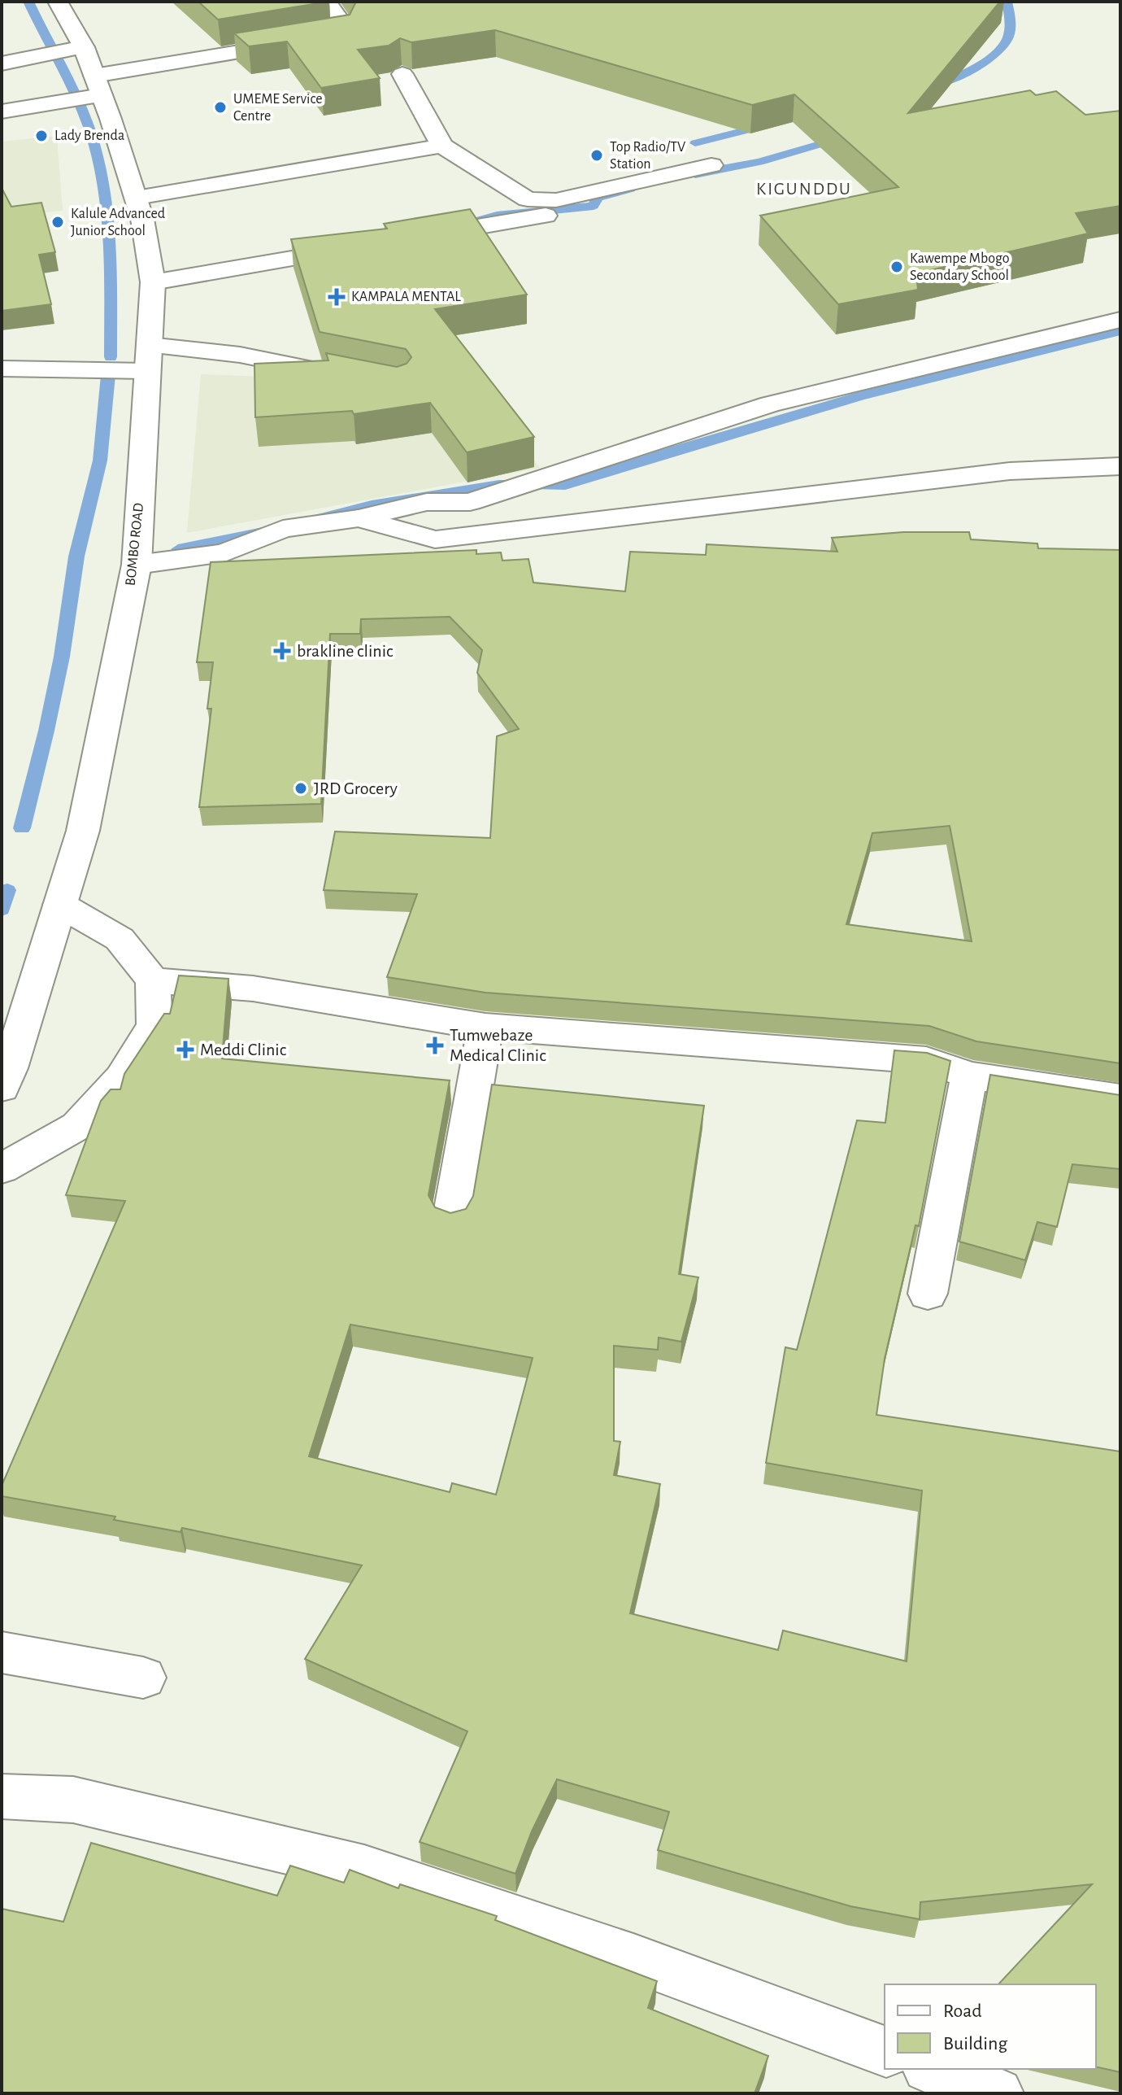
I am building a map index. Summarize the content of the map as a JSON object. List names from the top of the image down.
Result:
{
  "streets": {
    "street": ["BOMBO ROAD"]
  },
  "districts": ["KIGUNDDU"],
  "places": {
    "other": [
      "UMEME Service Centre",
      "Lady Brenda",
      "Top Radio/TV Station",
      "Kalule Advanced Junior School",
      "Kawempe Mbogo Secondary School",
      "JRD Grocery"
    ],
    "health": [
      "KAMPALA MENTAL",
      "brakline clinic",
      "Tumwebaze Medical Clinic",
      "Meddi Clinic"
    ]
  },
  "legend": ["Road", "Building"]
}
